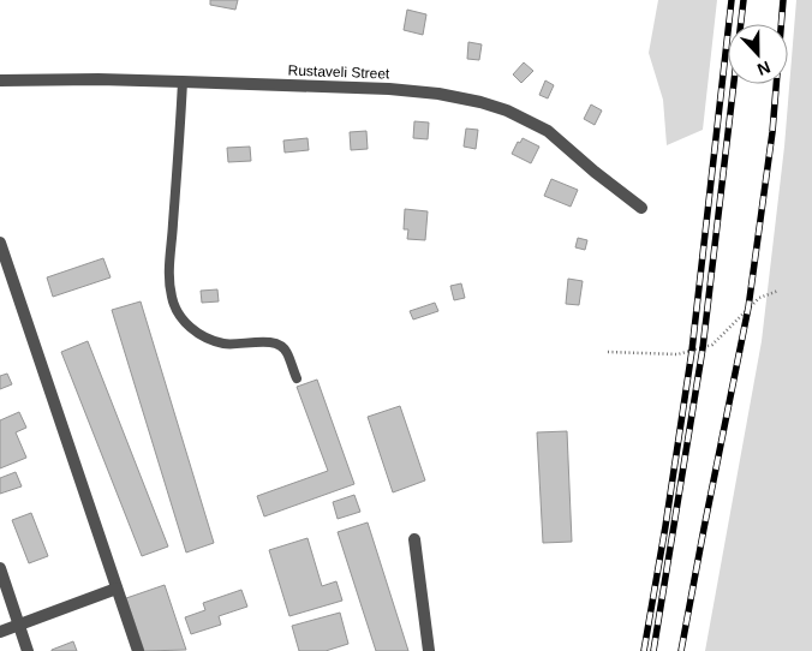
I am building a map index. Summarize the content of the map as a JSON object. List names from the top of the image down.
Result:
{
  "streets": {
    "street": ["Rustaveli Street"]
  },
  "north": "bottom"
}
